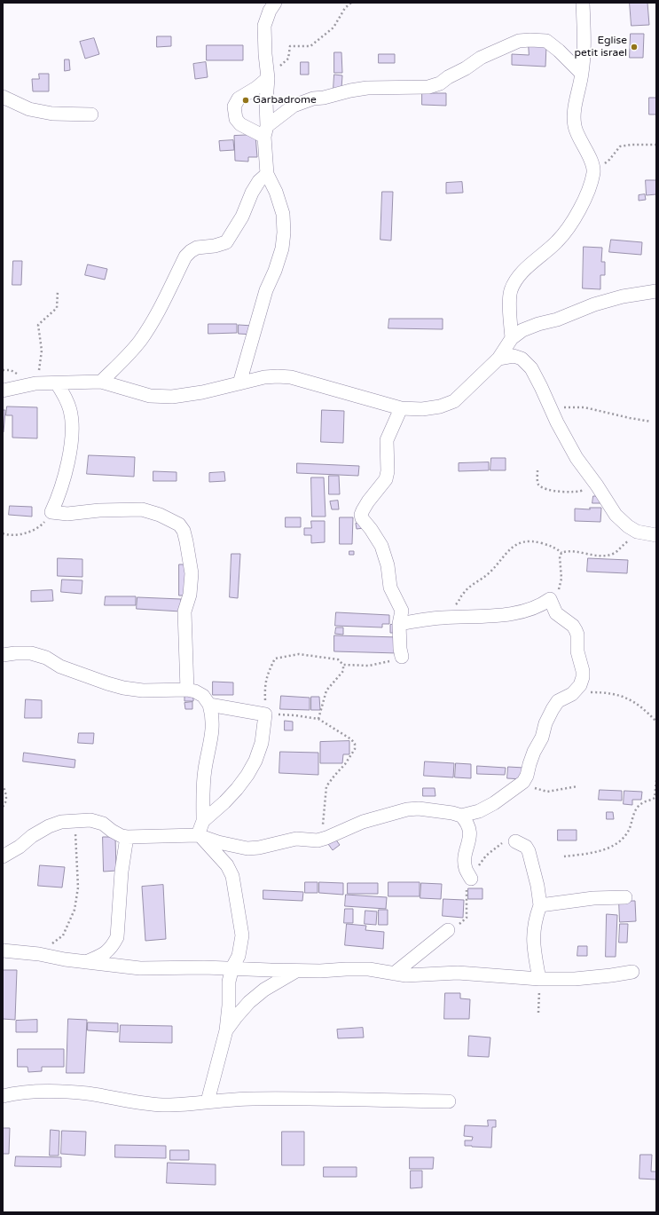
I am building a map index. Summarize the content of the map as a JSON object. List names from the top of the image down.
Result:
{
  "places": ["Eglise petit israel", "Garbadrome"]
}
